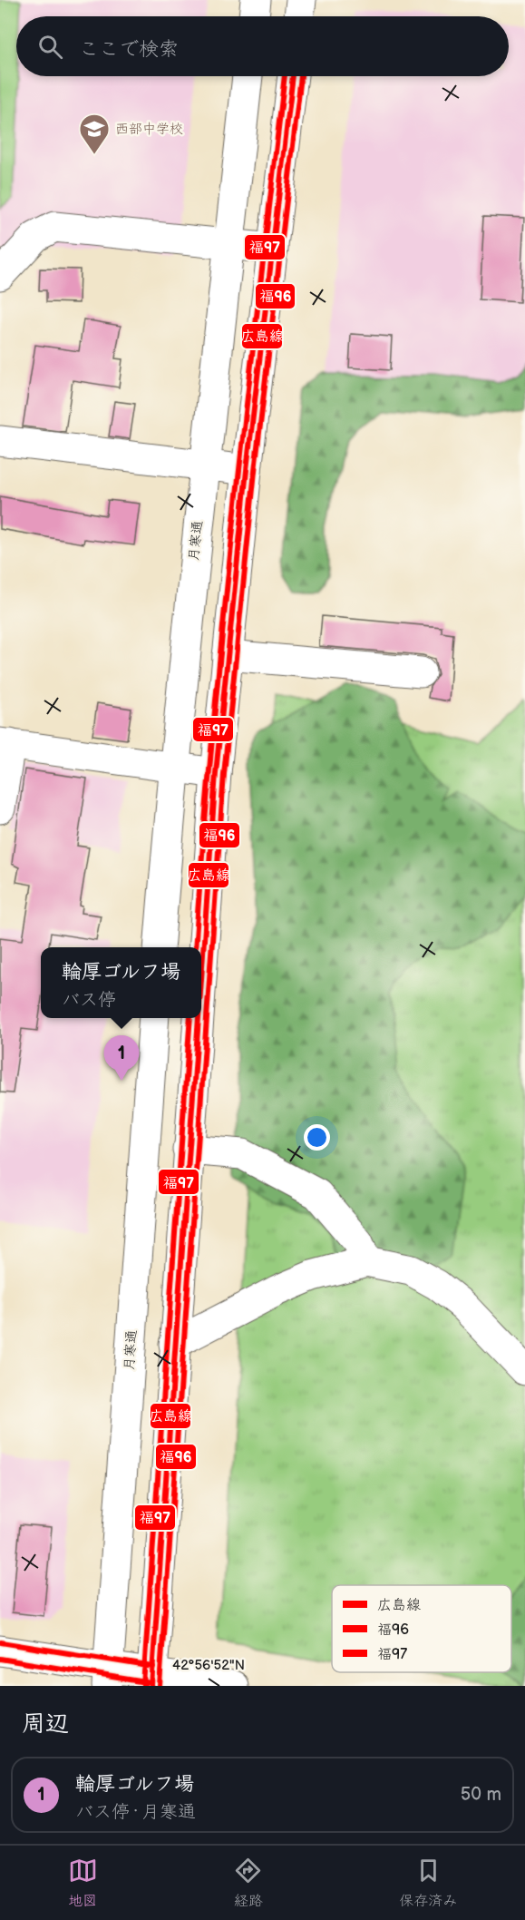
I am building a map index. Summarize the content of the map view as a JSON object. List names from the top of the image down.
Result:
{
  "streets": {
    "main road": ["月寒通"]
  },
  "places": {
    "school or university": ["西部中学校"]
  },
  "lines": ["transit line 広島線", "transit line 福96", "transit line 福97"],
  "legend": ["広島線", "福96", "福97"],
  "page": {
    "search": "ここで検索",
    "popup": ["輪厚ゴルフ場", "バス停"],
    "pins": "1",
    "heading": "周辺",
    "list": [
      {
        "mark": "1",
        "name": "輪厚ゴルフ場",
        "note": "バス停 · 月寒通",
        "value": "50 m"
      }
    ],
    "nav": ["地図", "経路", "保存済み"]
  },
  "coordinates": ["42°56'52\"N"]
}
